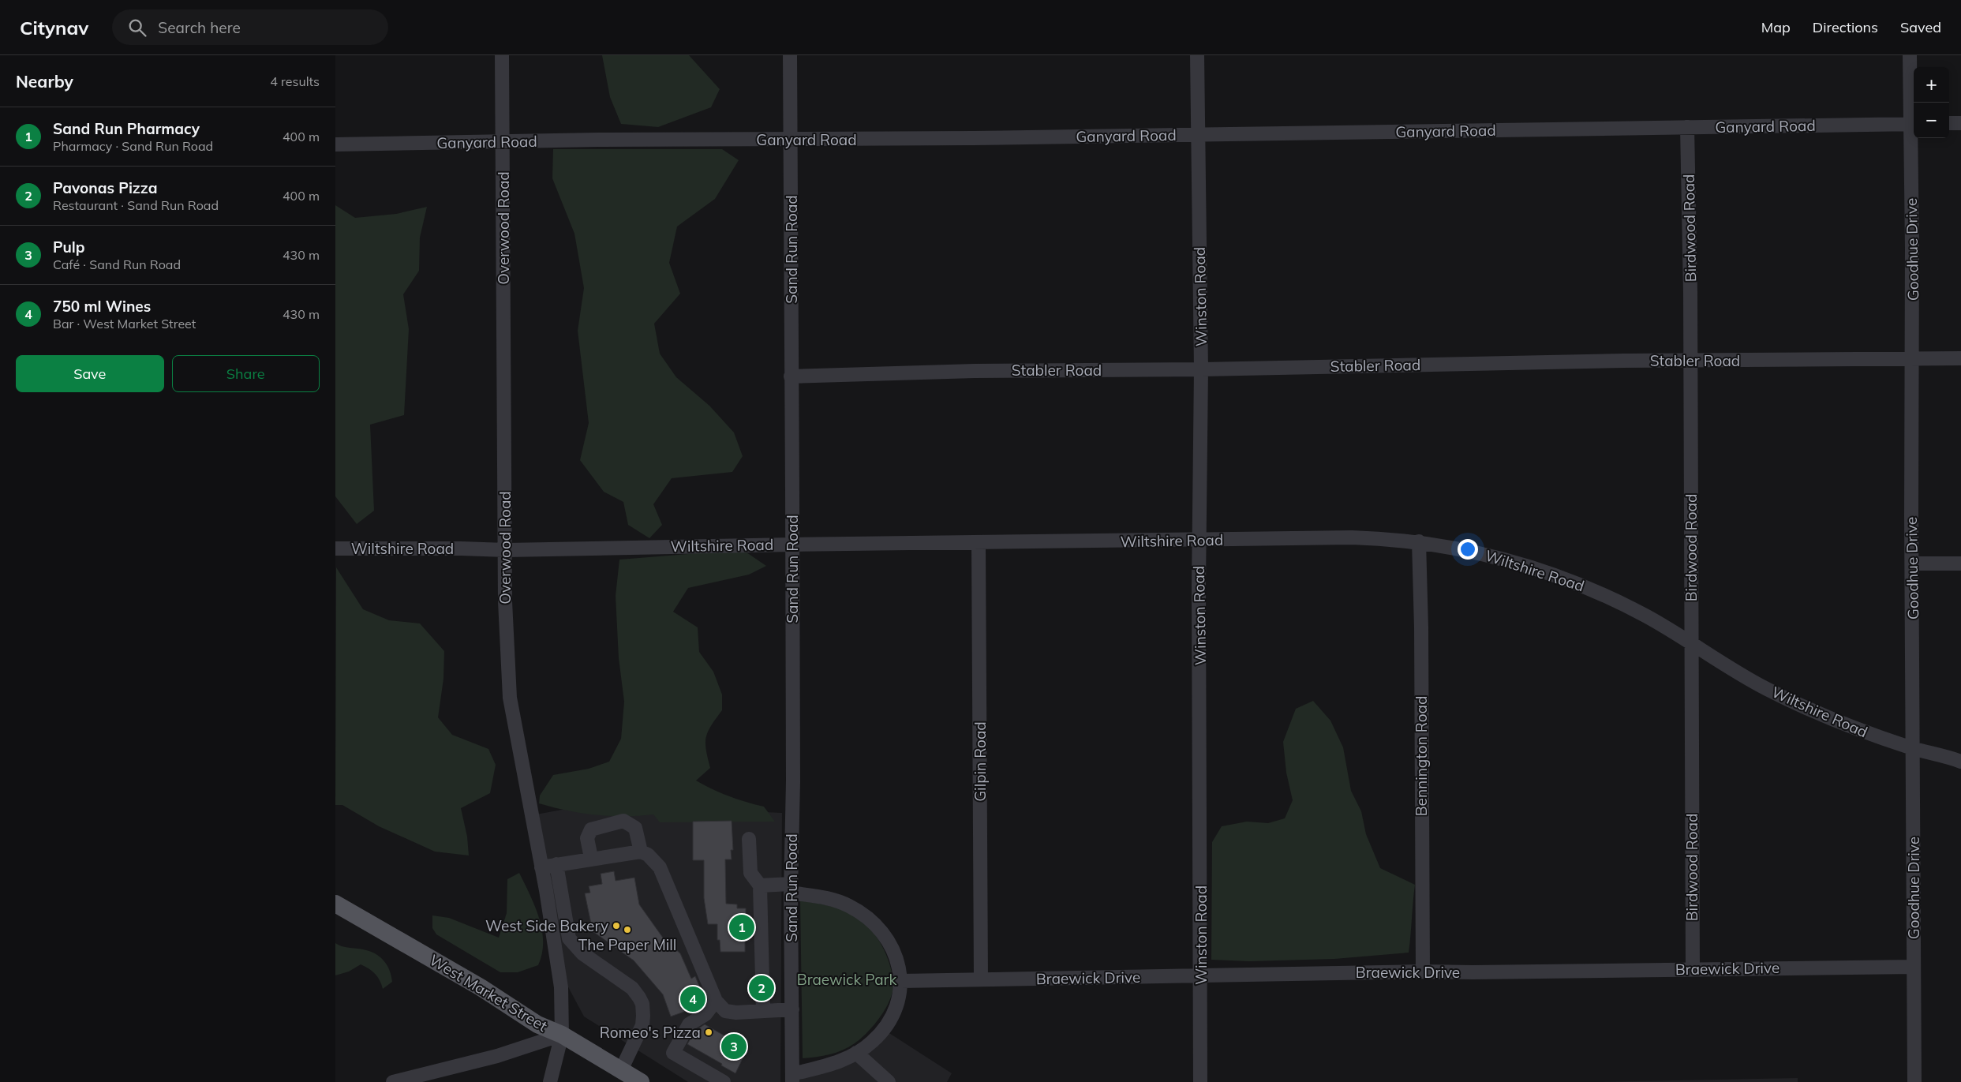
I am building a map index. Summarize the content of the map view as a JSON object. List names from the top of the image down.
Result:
{
  "streets": {
    "main road": ["West Market Street"],
    "street": [
      "Ganyard Road",
      "Overwood Road",
      "Birdwood Road",
      "Sand Run Road",
      "Goodhue Drive",
      "Winston Road",
      "Stabler Road",
      "Wiltshire Road",
      "Bennington Road",
      "Gilpin Road",
      "Braewick Drive"
    ]
  },
  "crossings": [
    ["Ganyard Road", "Overwood Road"],
    ["Ganyard Road", "Birdwood Road"],
    ["Ganyard Road", "Sand Run Road"],
    ["Ganyard Road", "Goodhue Drive"],
    ["Ganyard Road", "Winston Road"],
    ["Overwood Road", "Wiltshire Road"],
    ["Overwood Road", "West Market Street"],
    ["Birdwood Road", "Stabler Road"],
    ["Birdwood Road", "Wiltshire Road"],
    ["Birdwood Road", "Braewick Drive"],
    ["Sand Run Road", "Stabler Road"],
    ["Sand Run Road", "Wiltshire Road"],
    ["Goodhue Drive", "Stabler Road"],
    ["Goodhue Drive", "Wiltshire Road"],
    ["Goodhue Drive", "Braewick Drive"],
    ["Winston Road", "Stabler Road"],
    ["Winston Road", "Wiltshire Road"],
    ["Winston Road", "Braewick Drive"],
    ["Wiltshire Road", "Bennington Road"],
    ["Wiltshire Road", "Gilpin Road"],
    ["Bennington Road", "Braewick Drive"],
    ["Gilpin Road", "Braewick Drive"]
  ],
  "parks": ["Braewick Park"],
  "places": ["West Side Bakery", "The Paper Mill", "Romeo's Pizza"],
  "page": {
    "header": "Citynav",
    "search": "Search here",
    "nav": ["Map", "Directions", "Saved"],
    "heading": ["Nearby", "4 results"],
    "map_buttons": ["+", "−"],
    "list": [
      {
        "mark": "1",
        "name": "Sand Run Pharmacy",
        "note": "Pharmacy · Sand Run Road",
        "value": "400 m"
      },
      {
        "mark": "2",
        "name": "Pavonas Pizza",
        "note": "Restaurant · Sand Run Road",
        "value": "400 m"
      },
      {
        "mark": "3",
        "name": "Pulp",
        "note": "Café · Sand Run Road",
        "value": "430 m"
      },
      {
        "mark": "4",
        "name": "750 ml Wines",
        "note": "Bar · West Market Street",
        "value": "430 m"
      }
    ],
    "buttons": ["Save", "Share"],
    "pins": [
      "1",
      "2",
      "4",
      "3"
    ]
  }
}
